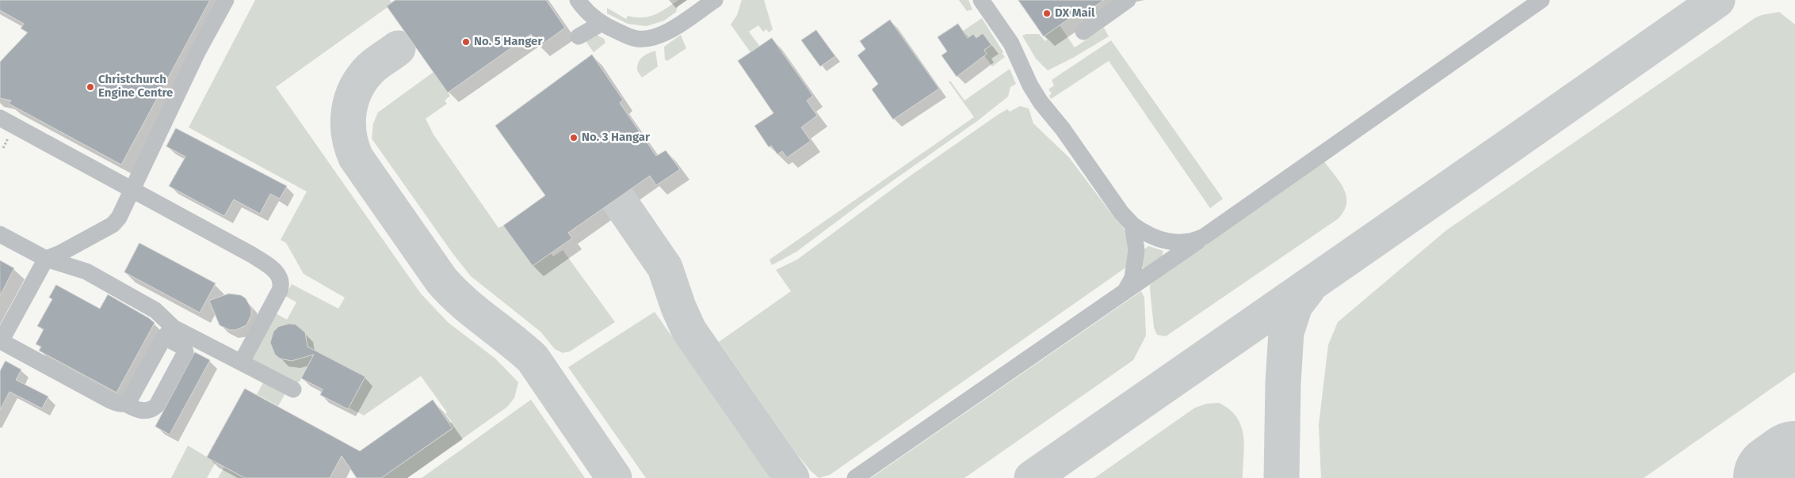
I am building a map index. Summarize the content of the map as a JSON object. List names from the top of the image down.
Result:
{
  "places": [
    "DX Mail",
    "No. 5 Hanger",
    "Christchurch Engine Centre",
    "No. 3 Hangar"
  ]
}
